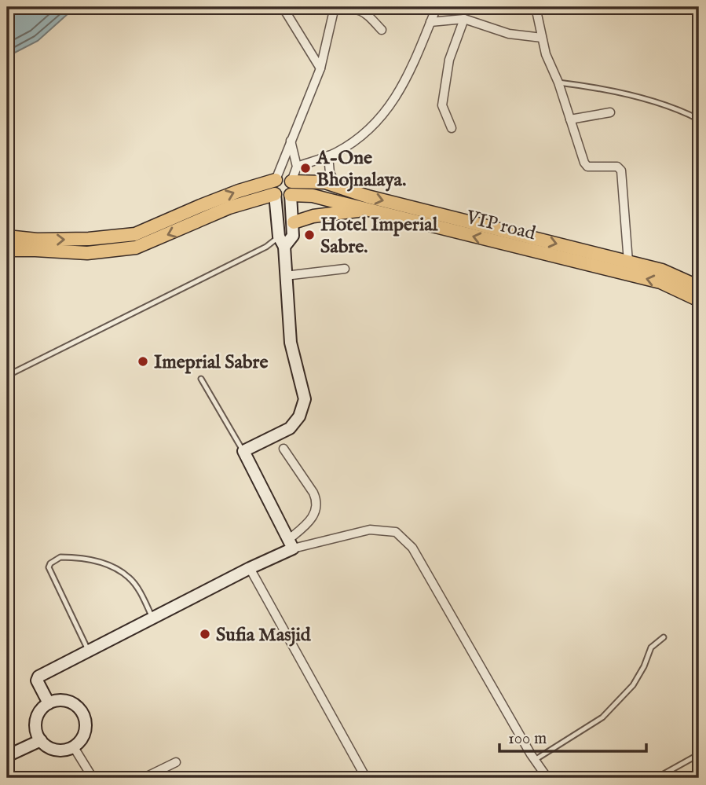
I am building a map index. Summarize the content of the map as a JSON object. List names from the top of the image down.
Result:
{
  "streets": {
    "main road": ["VIP road"]
  },
  "places": [
    "A-One Bhojnalaya.",
    "Hotel Imperial Sabre.",
    "Imeprial Sabre",
    "Sufia Masjid"
  ],
  "scale_bar": "100 m"
}
